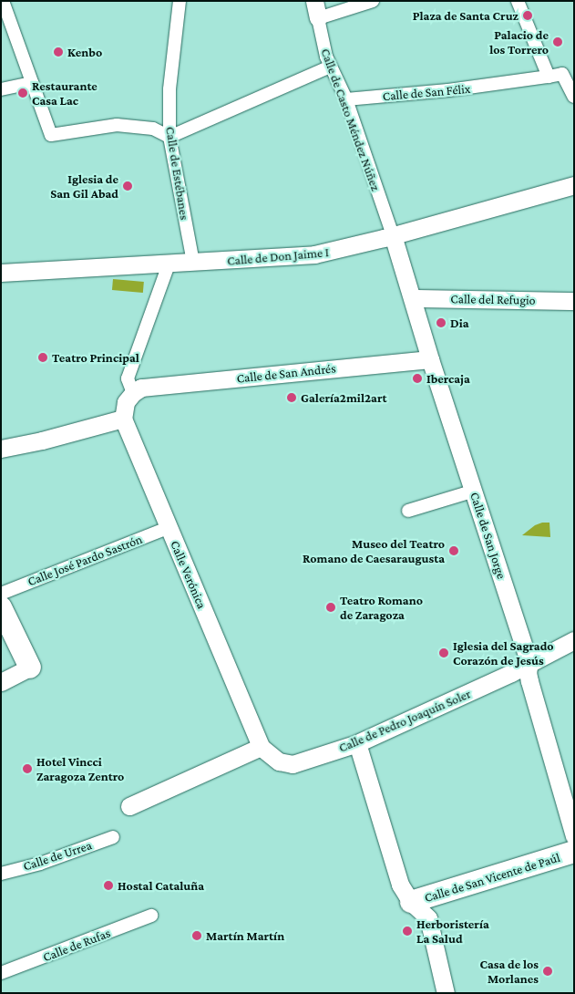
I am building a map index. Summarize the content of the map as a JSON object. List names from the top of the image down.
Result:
{
  "streets": {
    "street": [
      "Calle de San Félix",
      "Calle de Casto Méndez Núñez",
      "Calle de Estébanes",
      "Calle de Don Jaime I",
      "Calle del Refugio",
      "Calle de San Andrés",
      "Calle de San Jorge",
      "Calle José Pardo Sastrón",
      "Calle Verónica",
      "Calle de Pedro Joaquín Soler",
      "Calle de Urrea",
      "Calle de San Vicente de Paúl",
      "Calle de Rufas"
    ]
  },
  "crossings": [
    ["Calle de San Félix", "Calle de Casto Méndez Núñez"],
    ["Calle de Casto Méndez Núñez", "Calle de Don Jaime I"],
    ["Calle de Casto Méndez Núñez", "Calle de San Jorge"],
    ["Calle de Estébanes", "Calle de Don Jaime I"],
    ["Calle de Don Jaime I", "Calle de San Jorge"],
    ["Calle del Refugio", "Calle de San Jorge"],
    ["Calle de San Andrés", "Calle de San Jorge"],
    ["Calle de San Andrés", "Calle Verónica"],
    ["Calle de San Jorge", "Calle de Pedro Joaquín Soler"],
    ["Calle José Pardo Sastrón", "Calle Verónica"],
    ["Calle Verónica", "Calle de Pedro Joaquín Soler"]
  ],
  "places": [
    "Plaza de Santa Cruz",
    "Palacio de los Torrero",
    "Kenbo",
    "Restaurante Casa Lac",
    "Iglesia de San Gil Abad",
    "Dia",
    "Teatro Principal",
    "Ibercaja",
    "Galería2mil2art",
    "Museo del Teatro Romano de Caesaraugusta",
    "Teatro Romano de Zaragoza",
    "Iglesia del Sagrado Corazón de Jesús",
    "Hotel Vincci Zaragoza Zentro",
    "Hostal Cataluña",
    "Herboristería La Salud",
    "Martín Martín",
    "Casa de los Morlanes"
  ]
}
